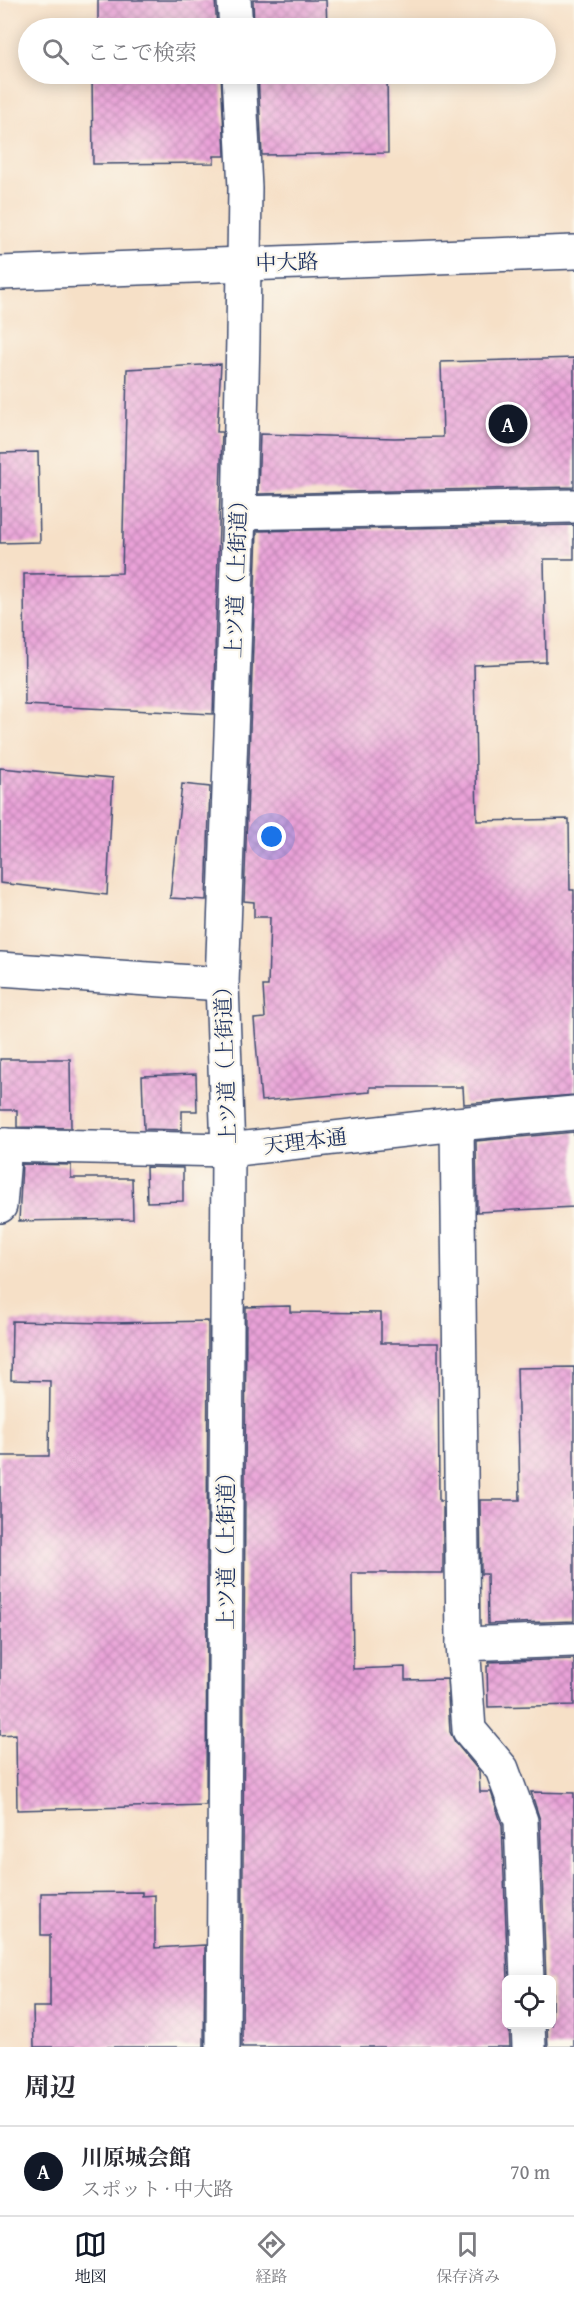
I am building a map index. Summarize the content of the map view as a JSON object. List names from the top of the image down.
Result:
{
  "streets": {
    "street": ["中大路", "上ツ道（上街道）", "天理本通"]
  },
  "crossings": [
    ["中大路", "上ツ道（上街道）"],
    ["上ツ道（上街道）", "天理本通"]
  ],
  "page": {
    "search": "ここで検索",
    "pins": "A",
    "heading": "周辺",
    "list": [
      {
        "mark": "A",
        "name": "川原城会館",
        "note": "スポット · 中大路",
        "value": "70 m"
      }
    ],
    "nav": ["地図", "経路", "保存済み"]
  }
}
